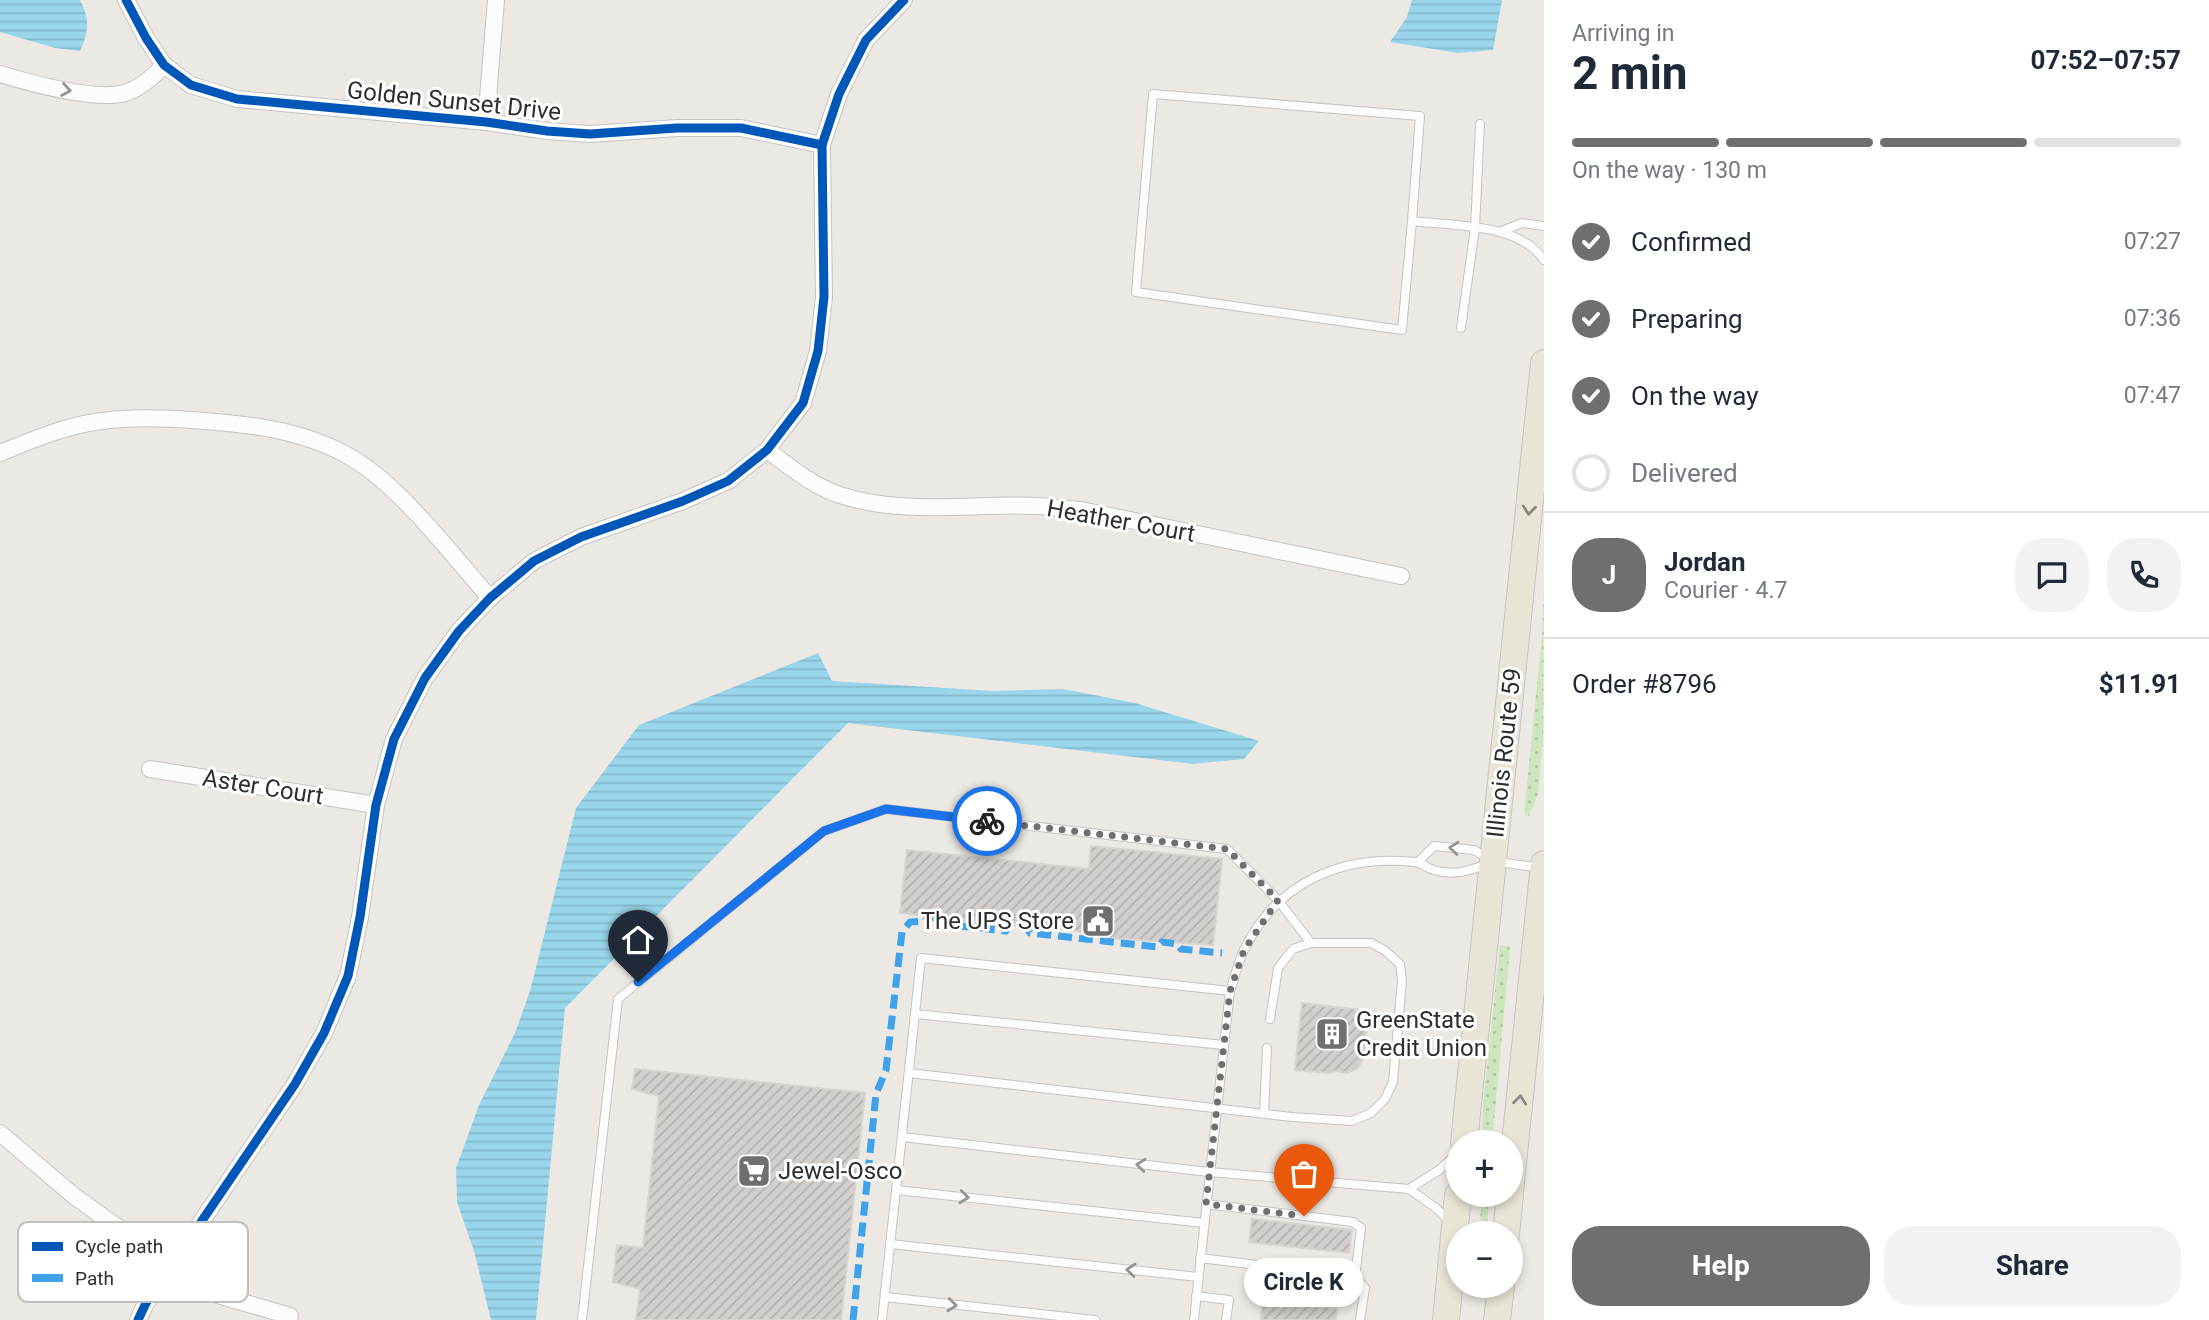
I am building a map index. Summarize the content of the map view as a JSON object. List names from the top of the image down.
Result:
{
  "streets": {
    "main road": ["Illinois Route 59"],
    "street": ["Golden Sunset Drive", "Heather Court", "Aster Court"]
  },
  "one_way": ["Illinois Route 59"],
  "places": {
    "public building": ["The UPS Store"],
    "building": ["GreenState Credit Union"],
    "supermarket": ["Jewel-Osco"],
    "other": ["Circle K"]
  },
  "legend": ["Cycle path", "Path"],
  "page": {
    "heading": ["2 min", "Arriving in", "07:52–07:57"],
    "panel": [
      "Jordan",
      "Courier · 4.7",
      "Order #8796",
      "$11.91"
    ],
    "bar": "On the way · 130 m",
    "list": [
      ["Confirmed", "07:27"],
      ["Preparing", "07:36"],
      ["On the way", "07:47"],
      "Delivered"
    ],
    "round": "J",
    "map_buttons": ["+", "−"],
    "buttons": ["Help", "Share"],
    "bubble": "Circle K"
  }
}
